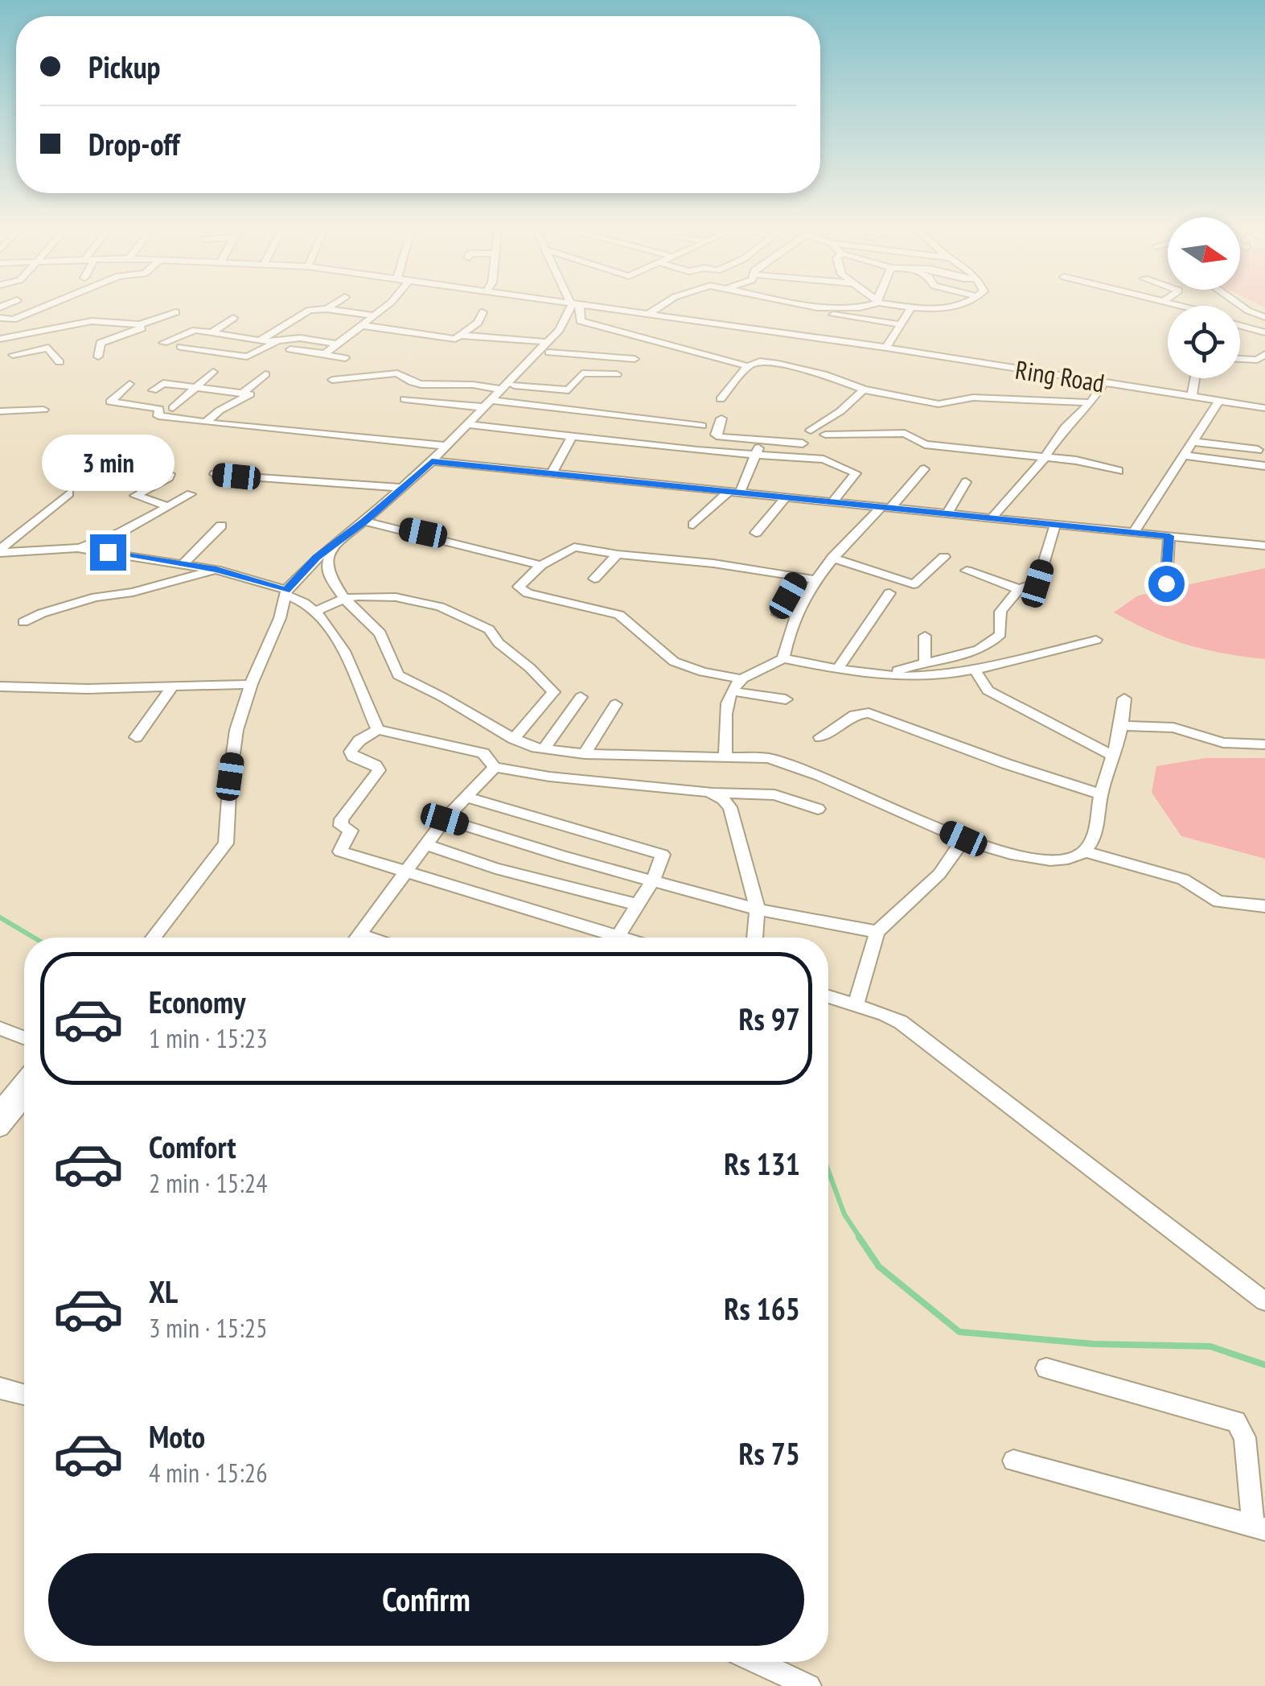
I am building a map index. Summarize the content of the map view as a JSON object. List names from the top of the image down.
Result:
{
  "streets": {
    "street": ["Ring Road"]
  },
  "north": "right",
  "page": {
    "banner": ["Pickup", "Drop-off"],
    "bubble": "3 min",
    "list": [
      {
        "name": "Economy",
        "note": "1 min · 15:23",
        "value": "Rs 97"
      },
      {
        "name": "Comfort",
        "note": "2 min · 15:24",
        "value": "Rs 131"
      },
      {
        "name": "XL",
        "note": "3 min · 15:25",
        "value": "Rs 165"
      },
      {
        "name": "Moto",
        "note": "4 min · 15:26",
        "value": "Rs 75"
      }
    ],
    "buttons": "Confirm"
  }
}
